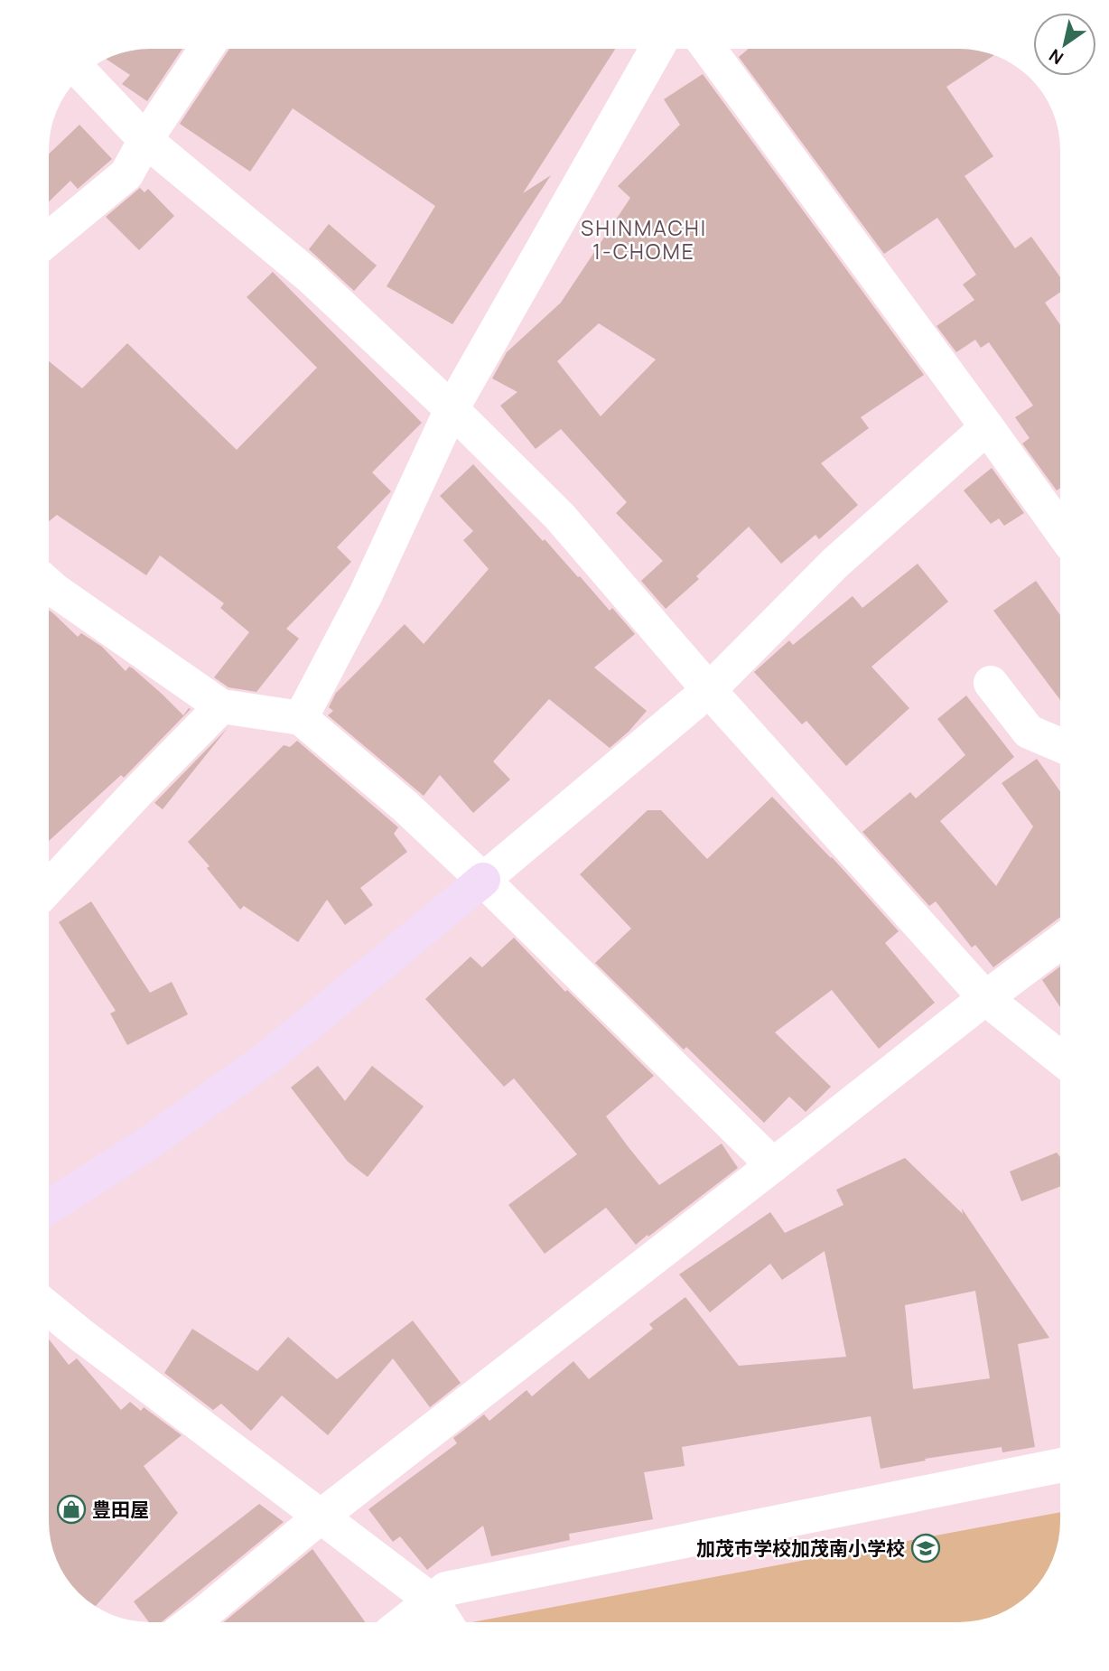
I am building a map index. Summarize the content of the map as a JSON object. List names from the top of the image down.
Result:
{
  "districts": ["SHINMACHI 1-CHOME"],
  "places": {
    "shop": ["豊田屋"],
    "school or university": ["加茂市学校加茂南小学校"]
  },
  "north": "bottom left"
}
